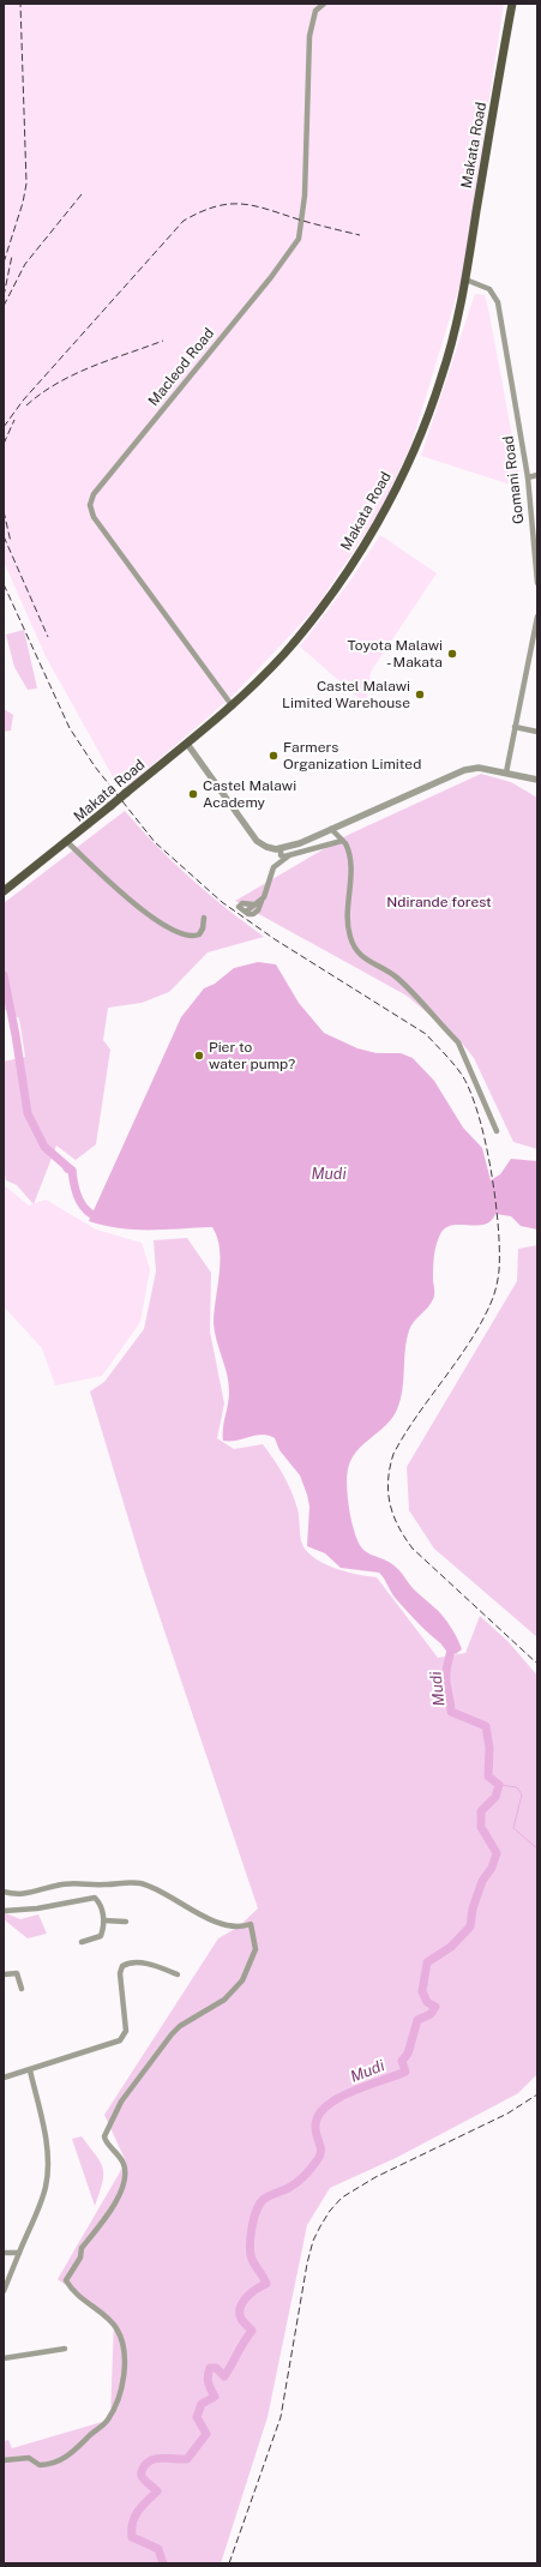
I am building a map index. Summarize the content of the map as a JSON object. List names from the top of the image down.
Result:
{
  "streets": {
    "main road": ["Makata Road"],
    "street": ["Macleod Road", "Gomani Road"]
  },
  "crossings": [
    ["Makata Road", "Macleod Road"],
    ["Makata Road", "Gomani Road"]
  ],
  "water": ["Mudi"],
  "parks": ["Ndirande forest"],
  "places": [
    "Toyota Malawi - Makata",
    "Castel Malawi Limited Warehouse",
    "Farmers Organization Limited",
    "Castel Malawi Academy",
    "Pier to water pump?"
  ]
}
